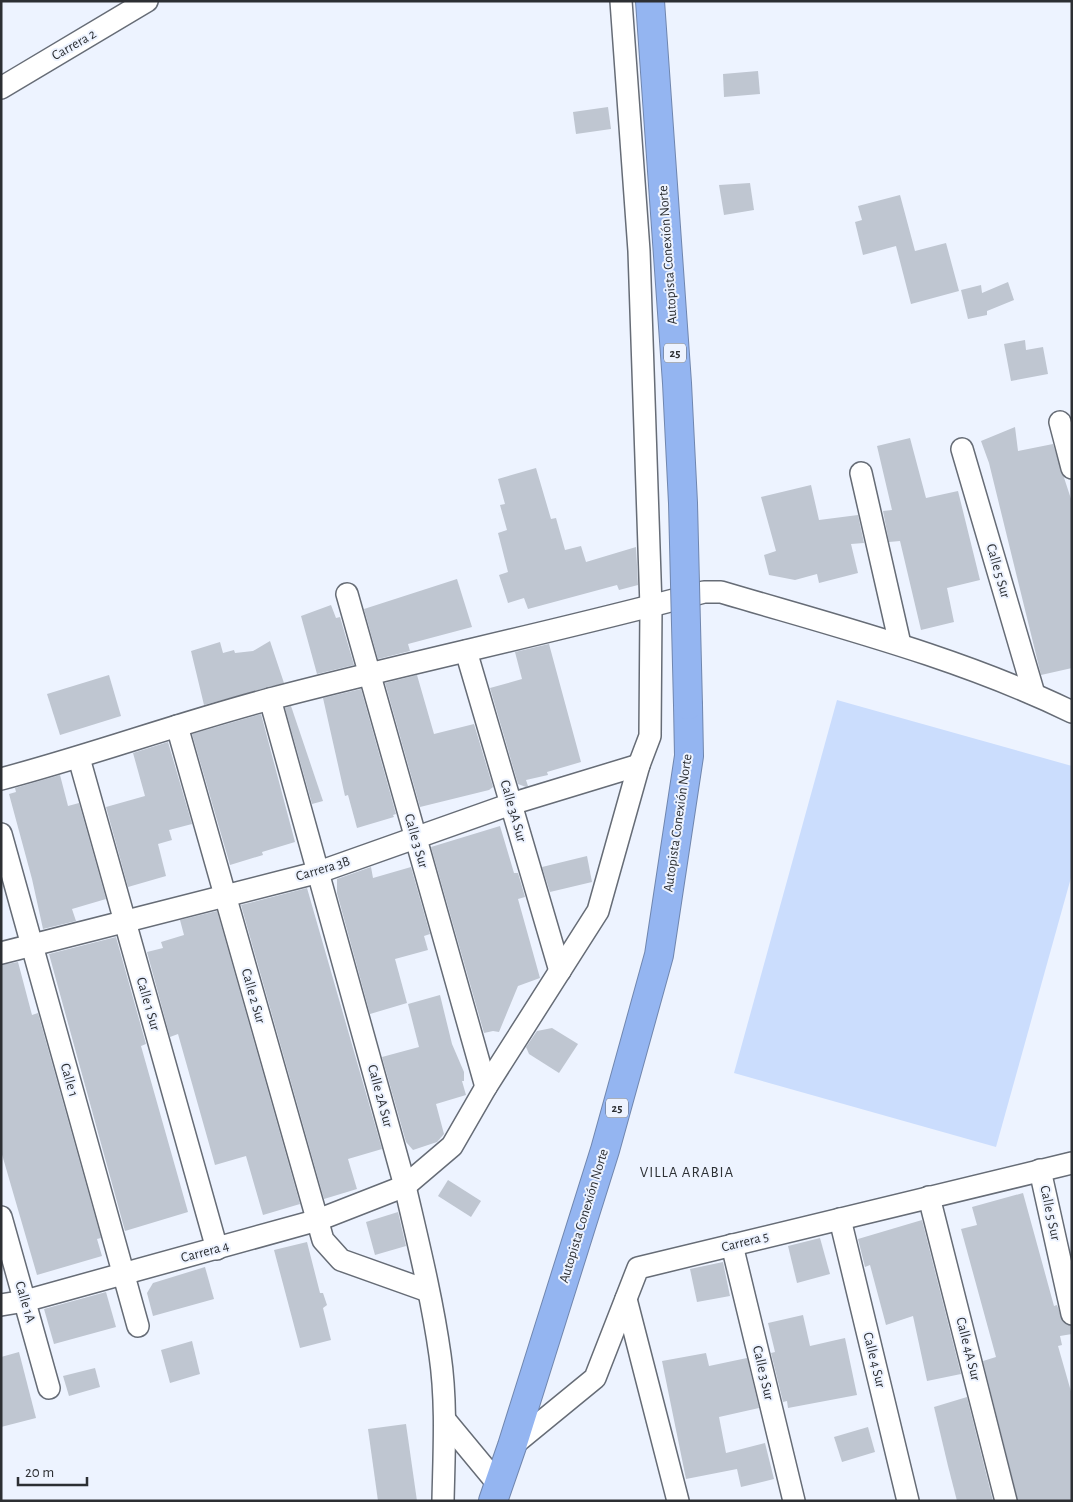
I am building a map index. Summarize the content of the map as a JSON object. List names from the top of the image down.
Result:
{
  "streets": {
    "highway": ["Autopista Conexión Norte", "25"],
    "street": [
      "Carrera 2",
      "Calle 5 Sur",
      "Calle 3A Sur",
      "Calle 3 Sur",
      "Carrera 3B",
      "Calle 2 Sur",
      "Calle 1 Sur",
      "Calle 1",
      "Calle 2A Sur",
      "Carrera 5",
      "Carrera 4",
      "Calle 1A",
      "Calle 4A Sur",
      "Calle 4 Sur"
    ]
  },
  "crossings": [
    ["Autopista Conexión Norte", "Carrera 5"],
    ["Calle 5 Sur", "Carrera 5"],
    ["Calle 3A Sur", "Carrera 3B"],
    ["Calle 3A Sur", "Carrera 4"],
    ["Calle 3 Sur", "Carrera 3B"],
    ["Calle 3 Sur", "Carrera 5"],
    ["Calle 3 Sur", "Carrera 4"],
    ["Carrera 3B", "Calle 2 Sur"],
    ["Carrera 3B", "Calle 1 Sur"],
    ["Carrera 3B", "Calle 1"],
    ["Carrera 3B", "Calle 2A Sur"],
    ["Carrera 3B", "Carrera 4"],
    ["Calle 2 Sur", "Calle 2A Sur"],
    ["Calle 2 Sur", "Carrera 4"],
    ["Calle 1 Sur", "Carrera 4"],
    ["Calle 1", "Carrera 4"],
    ["Calle 2A Sur", "Carrera 4"],
    ["Carrera 5", "Calle 4A Sur"],
    ["Carrera 5", "Calle 4 Sur"],
    ["Carrera 4", "Calle 1A"]
  ],
  "districts": ["VILLA ARABIA"],
  "scale_bar": "20 m"
}
